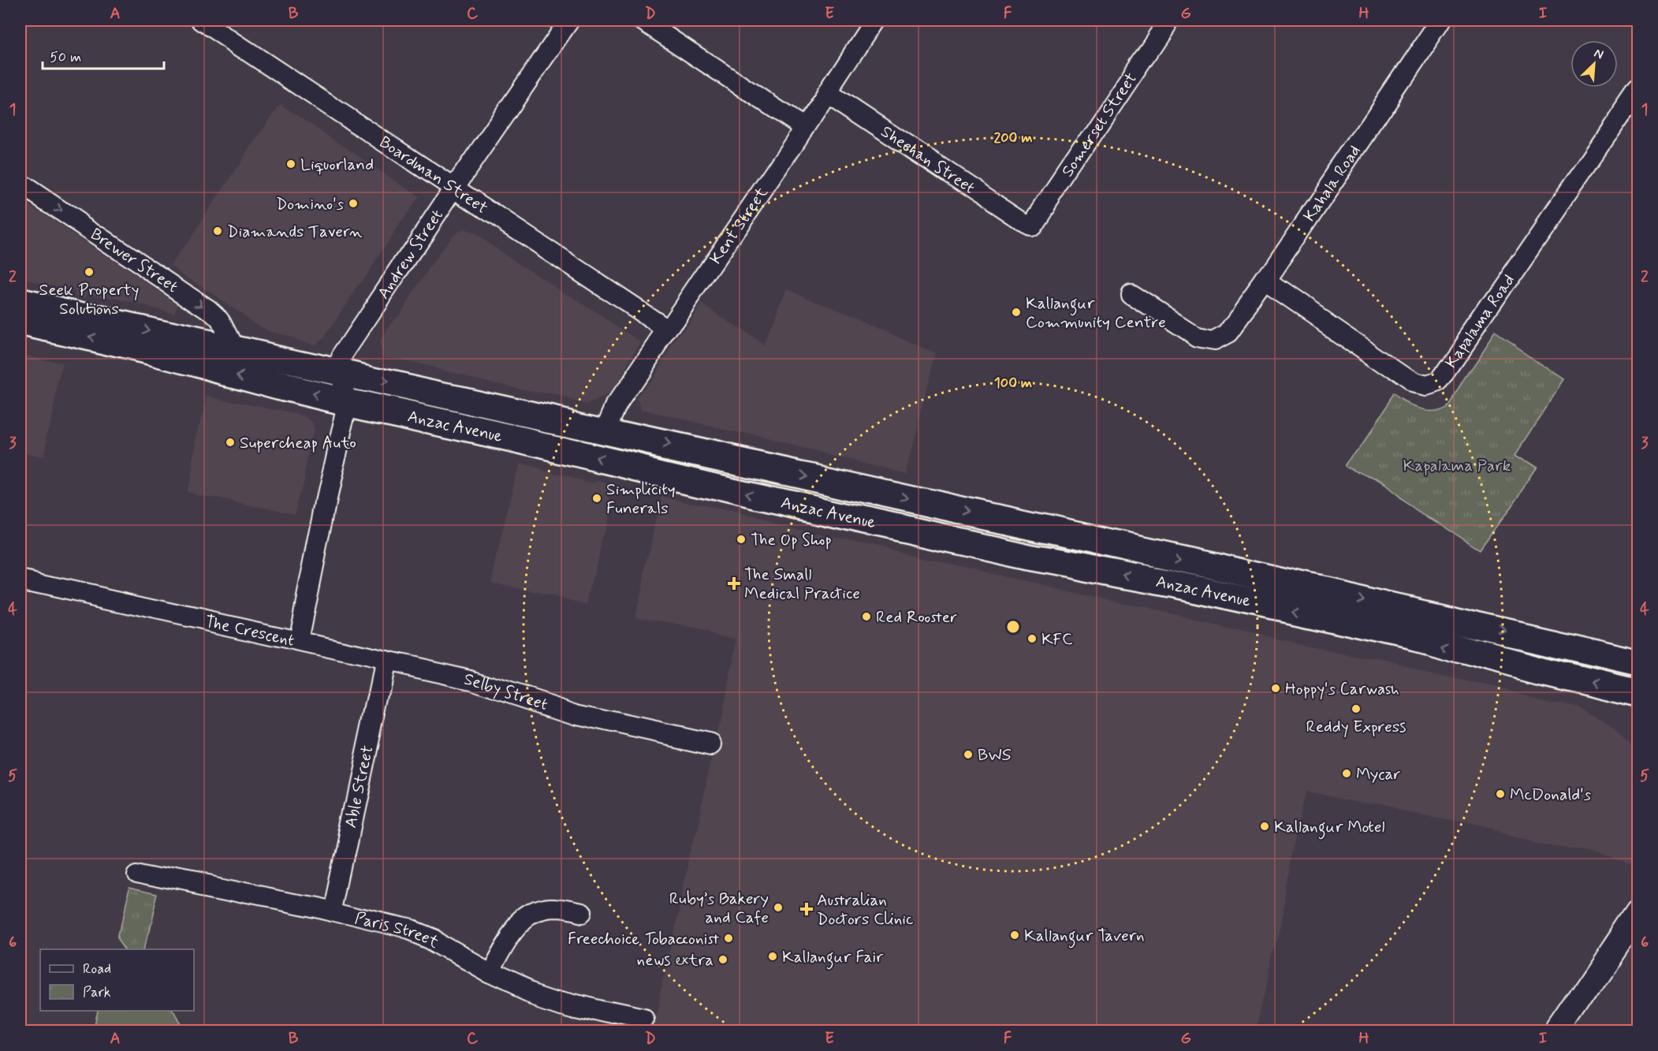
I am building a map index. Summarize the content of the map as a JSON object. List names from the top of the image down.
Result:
{
  "streets": {
    "highway": ["Anzac Avenue"],
    "street": [
      "Somerset Street",
      "Sheehan Street",
      "Boardman Street",
      "Kahala Road",
      "Kent Street",
      "Andrew Street",
      "Brewer Street",
      "Kapalama Road",
      "The Crescent",
      "Selby Street",
      "Able Street",
      "Paris Street"
    ]
  },
  "crossings": [
    ["Somerset Street", "Sheehan Street"],
    ["Sheehan Street", "Kent Street"],
    ["Boardman Street", "Kent Street"],
    ["Boardman Street", "Andrew Street"],
    ["Kahala Road", "Kapalama Road"],
    ["Kent Street", "Anzac Avenue"],
    ["Andrew Street", "Anzac Avenue"],
    ["Brewer Street", "Anzac Avenue"],
    ["Anzac Avenue", "The Crescent"],
    ["The Crescent", "Selby Street"],
    ["Selby Street", "Able Street"],
    ["Able Street", "Paris Street"]
  ],
  "one_way": ["Brewer Street"],
  "parks": ["Kapalama Park"],
  "places": {
    "other": [
      "Liquorland",
      "Domino's",
      "Diamands Tavern",
      "Seek Property Solutions",
      "Kallangur Community Centre",
      "Supercheap Auto",
      "Simplicity Funerals",
      "The Op Shop",
      "Red Rooster",
      "KFC",
      "Hoppy's Carwash",
      "Reddy Express",
      "BWS",
      "Mycar",
      "McDonald's",
      "Kallangur Motel",
      "Ruby’s Bakery and Cafe",
      "Kallangur Tavern",
      "Freechoice Tobacconist",
      "Kallangur Fair",
      "news extra"
    ],
    "health": ["The Small Medical Practice", "Australian Doctors Clinic"]
  },
  "legend": ["Road", "Park"],
  "scale_bar": "50 m",
  "north": "top right",
  "grid": {
    "columns": [
      "A",
      "B",
      "C",
      "D",
      "E",
      "F",
      "G",
      "H",
      "I"
    ],
    "rows": [
      "1",
      "2",
      "3",
      "4",
      "5",
      "6"
    ]
  },
  "rings": ["200 m", "100 m"]
}
